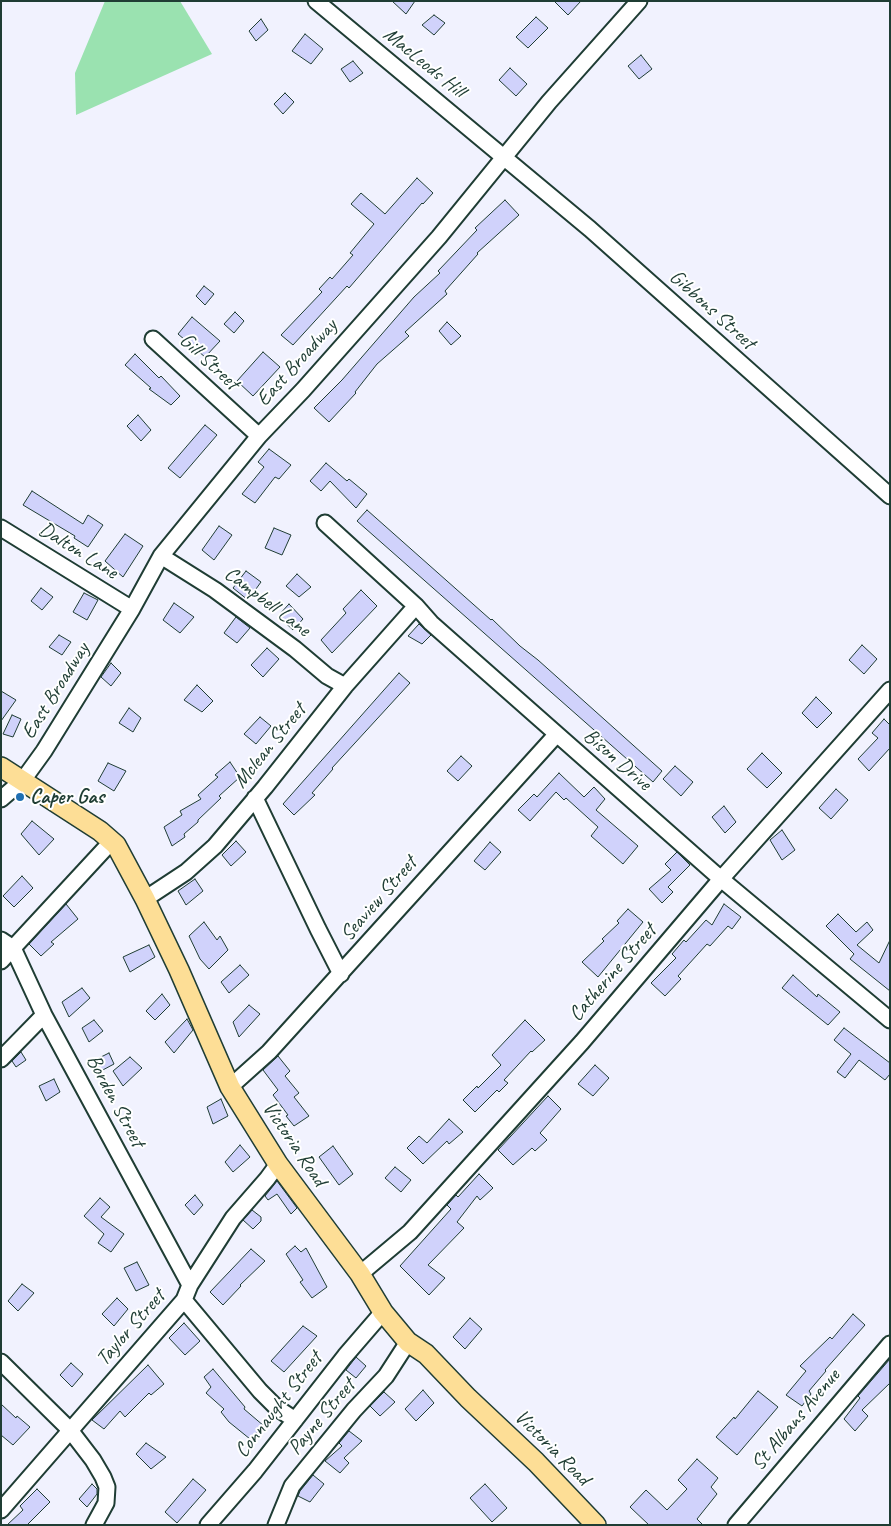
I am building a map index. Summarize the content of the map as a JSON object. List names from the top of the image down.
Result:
{
  "streets": {
    "main road": ["Victoria Road"],
    "street": [
      "MacLeods Hill",
      "Gibbons Street",
      "Gill Street",
      "East Broadway",
      "Dalton Lane",
      "Campbell Lane",
      "Mclean Street",
      "Bison Drive",
      "Seaview Street",
      "Catherine Street",
      "Borden Street",
      "Taylor Street",
      "Connaught Street",
      "Payne Street",
      "St Albans Avenue"
    ]
  },
  "crossings": [
    ["MacLeods Hill", "Gibbons Street"],
    ["MacLeods Hill", "East Broadway"],
    ["Gibbons Street", "East Broadway"],
    ["Gill Street", "East Broadway"],
    ["East Broadway", "Dalton Lane"],
    ["East Broadway", "Campbell Lane"],
    ["East Broadway", "Victoria Road"],
    ["Campbell Lane", "Mclean Street"],
    ["Mclean Street", "Bison Drive"],
    ["Mclean Street", "Victoria Road"],
    ["Bison Drive", "Seaview Street"],
    ["Bison Drive", "Catherine Street"],
    ["Seaview Street", "Victoria Road"],
    ["Catherine Street", "Victoria Road"],
    ["Borden Street", "Taylor Street"],
    ["Victoria Road", "Taylor Street"],
    ["Victoria Road", "Connaught Street"],
    ["Victoria Road", "Payne Street"]
  ],
  "places": ["Caper Gas"]
}
